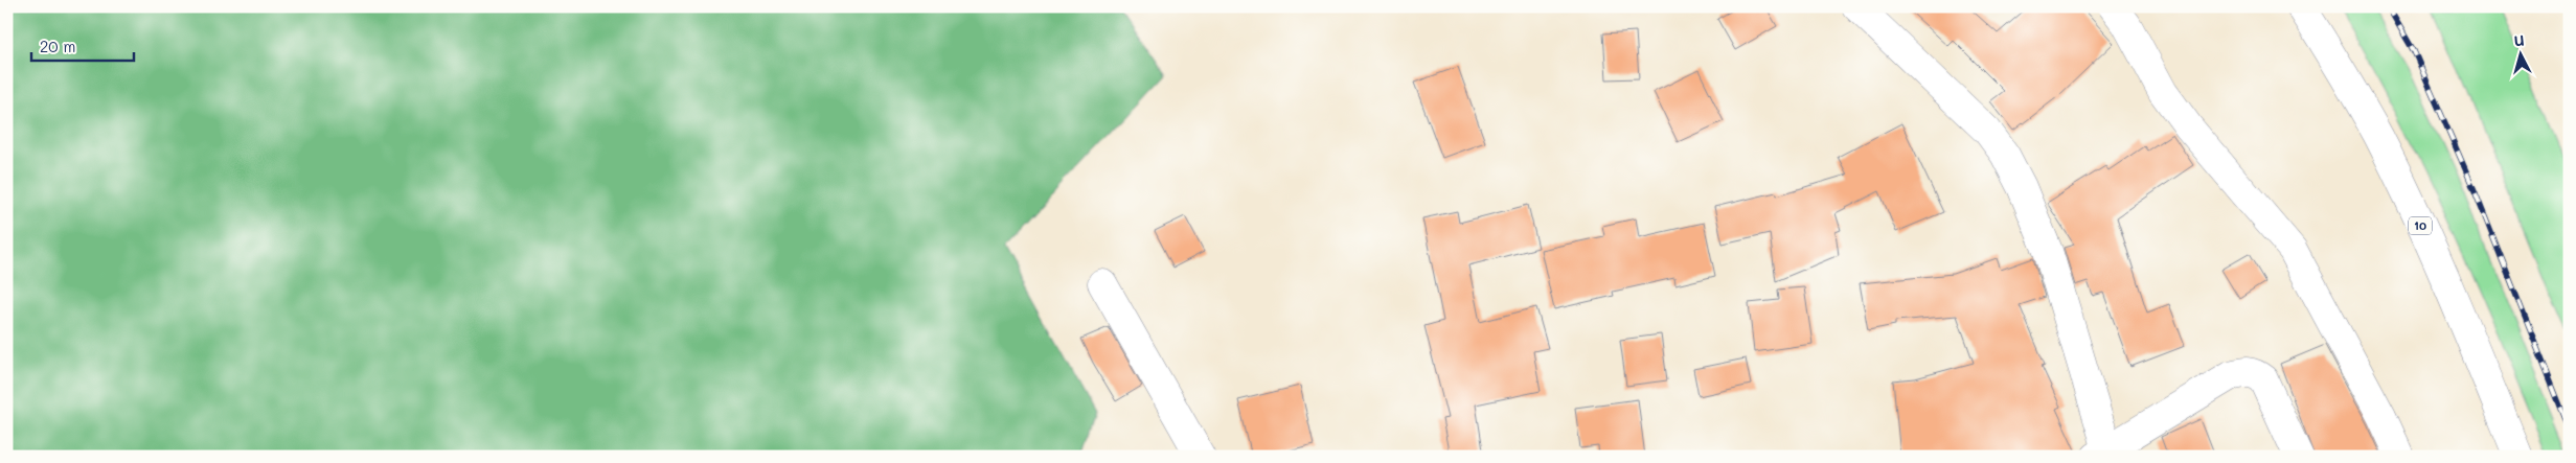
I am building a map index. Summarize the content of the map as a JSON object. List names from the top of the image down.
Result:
{
  "streets": {
    "main road": ["10"]
  },
  "scale_bar": "20 m",
  "north": "top"
}
